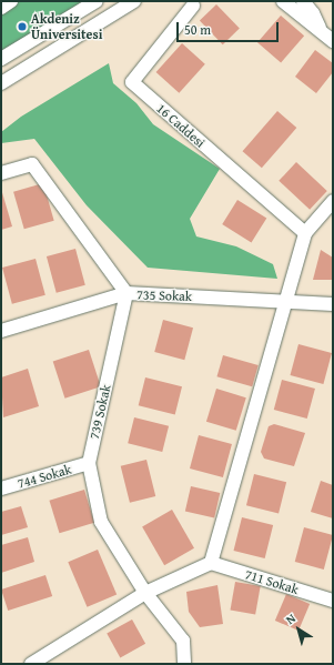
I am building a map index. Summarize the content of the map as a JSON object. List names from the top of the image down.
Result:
{
  "streets": {
    "street": [
      "16 Caddesi",
      "735 Sokak",
      "739 Sokak",
      "744 Sokak",
      "711 Sokak"
    ]
  },
  "crossings": [
    ["735 Sokak", "739 Sokak"],
    ["739 Sokak", "744 Sokak"]
  ],
  "places": ["Akdeniz Üniversitesi"],
  "scale_bar": "50 m",
  "north": "top left"
}
